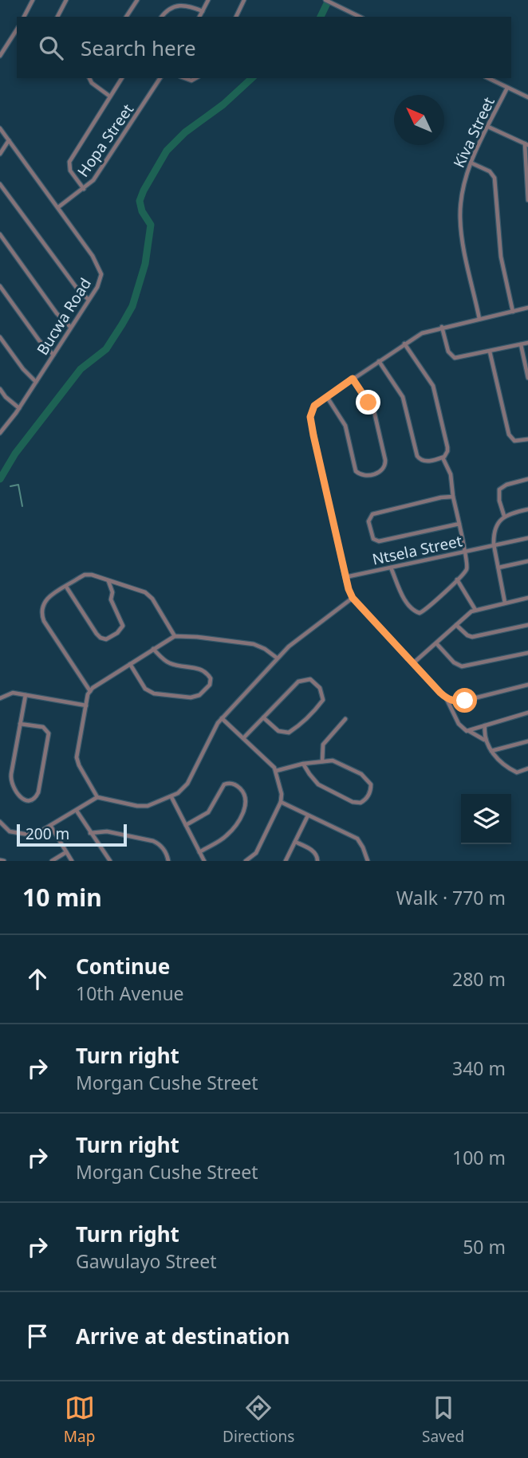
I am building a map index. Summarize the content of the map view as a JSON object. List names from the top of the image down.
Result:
{
  "streets": {
    "street": [
      "Kiva Street",
      "Hopa Street",
      "Bucwa Road",
      "Ntsela Street"
    ]
  },
  "crossings": [
    ["Hopa Street", "Bucwa Road"]
  ],
  "scale_bar": "200 m",
  "north": "top left",
  "page": {
    "search": "Search here",
    "scale": "200 m",
    "heading": ["10 min", "Walk · 770 m"],
    "list": [
      ["Continue", "10th Avenue", "280 m"],
      ["Turn right", "Morgan Cushe Street", "340 m"],
      ["Turn right", "Morgan Cushe Street", "100 m"],
      ["Turn right", "Gawulayo Street", "50 m"],
      "Arrive at destination"
    ],
    "nav": ["Map", "Directions", "Saved"]
  }
}
